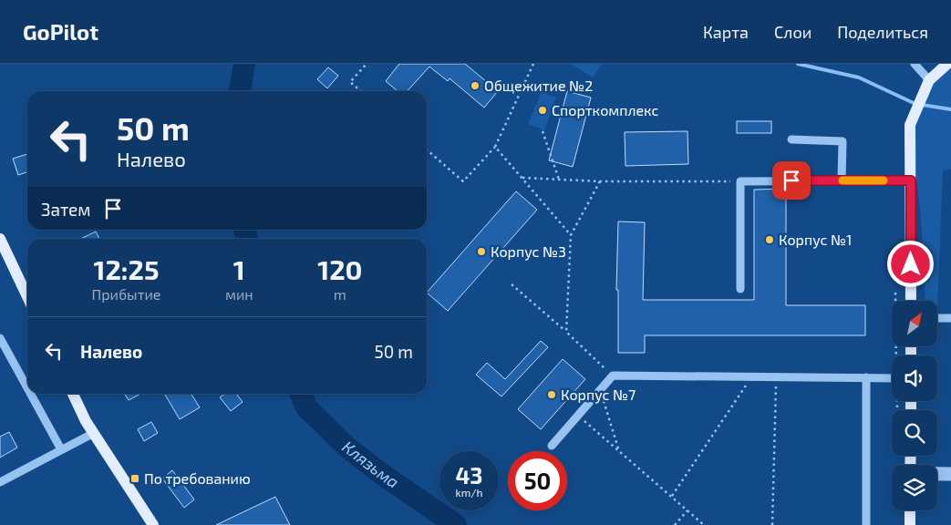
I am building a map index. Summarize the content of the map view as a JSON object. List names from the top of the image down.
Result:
{
  "water": ["Клязьма"],
  "places": {
    "other": [
      "Общежитие №2",
      "Спорткомплекс",
      "Корпус №1",
      "Корпус №3",
      "Корпус №7"
    ],
    "transit": ["По требованию"]
  },
  "north": "top right",
  "page": {
    "header": "GoPilot",
    "nav": ["Карта", "Слои", "Поделиться"],
    "turn": ["50 m", "Налево"],
    "then": "Затем",
    "eta": [
      "12:25",
      "Прибытие",
      "1",
      "мин",
      "120",
      "m"
    ],
    "list": [
      {
        "name": "Налево",
        "value": "50 m"
      }
    ],
    "speed": "43 km/h",
    "limit": "50"
  }
}
